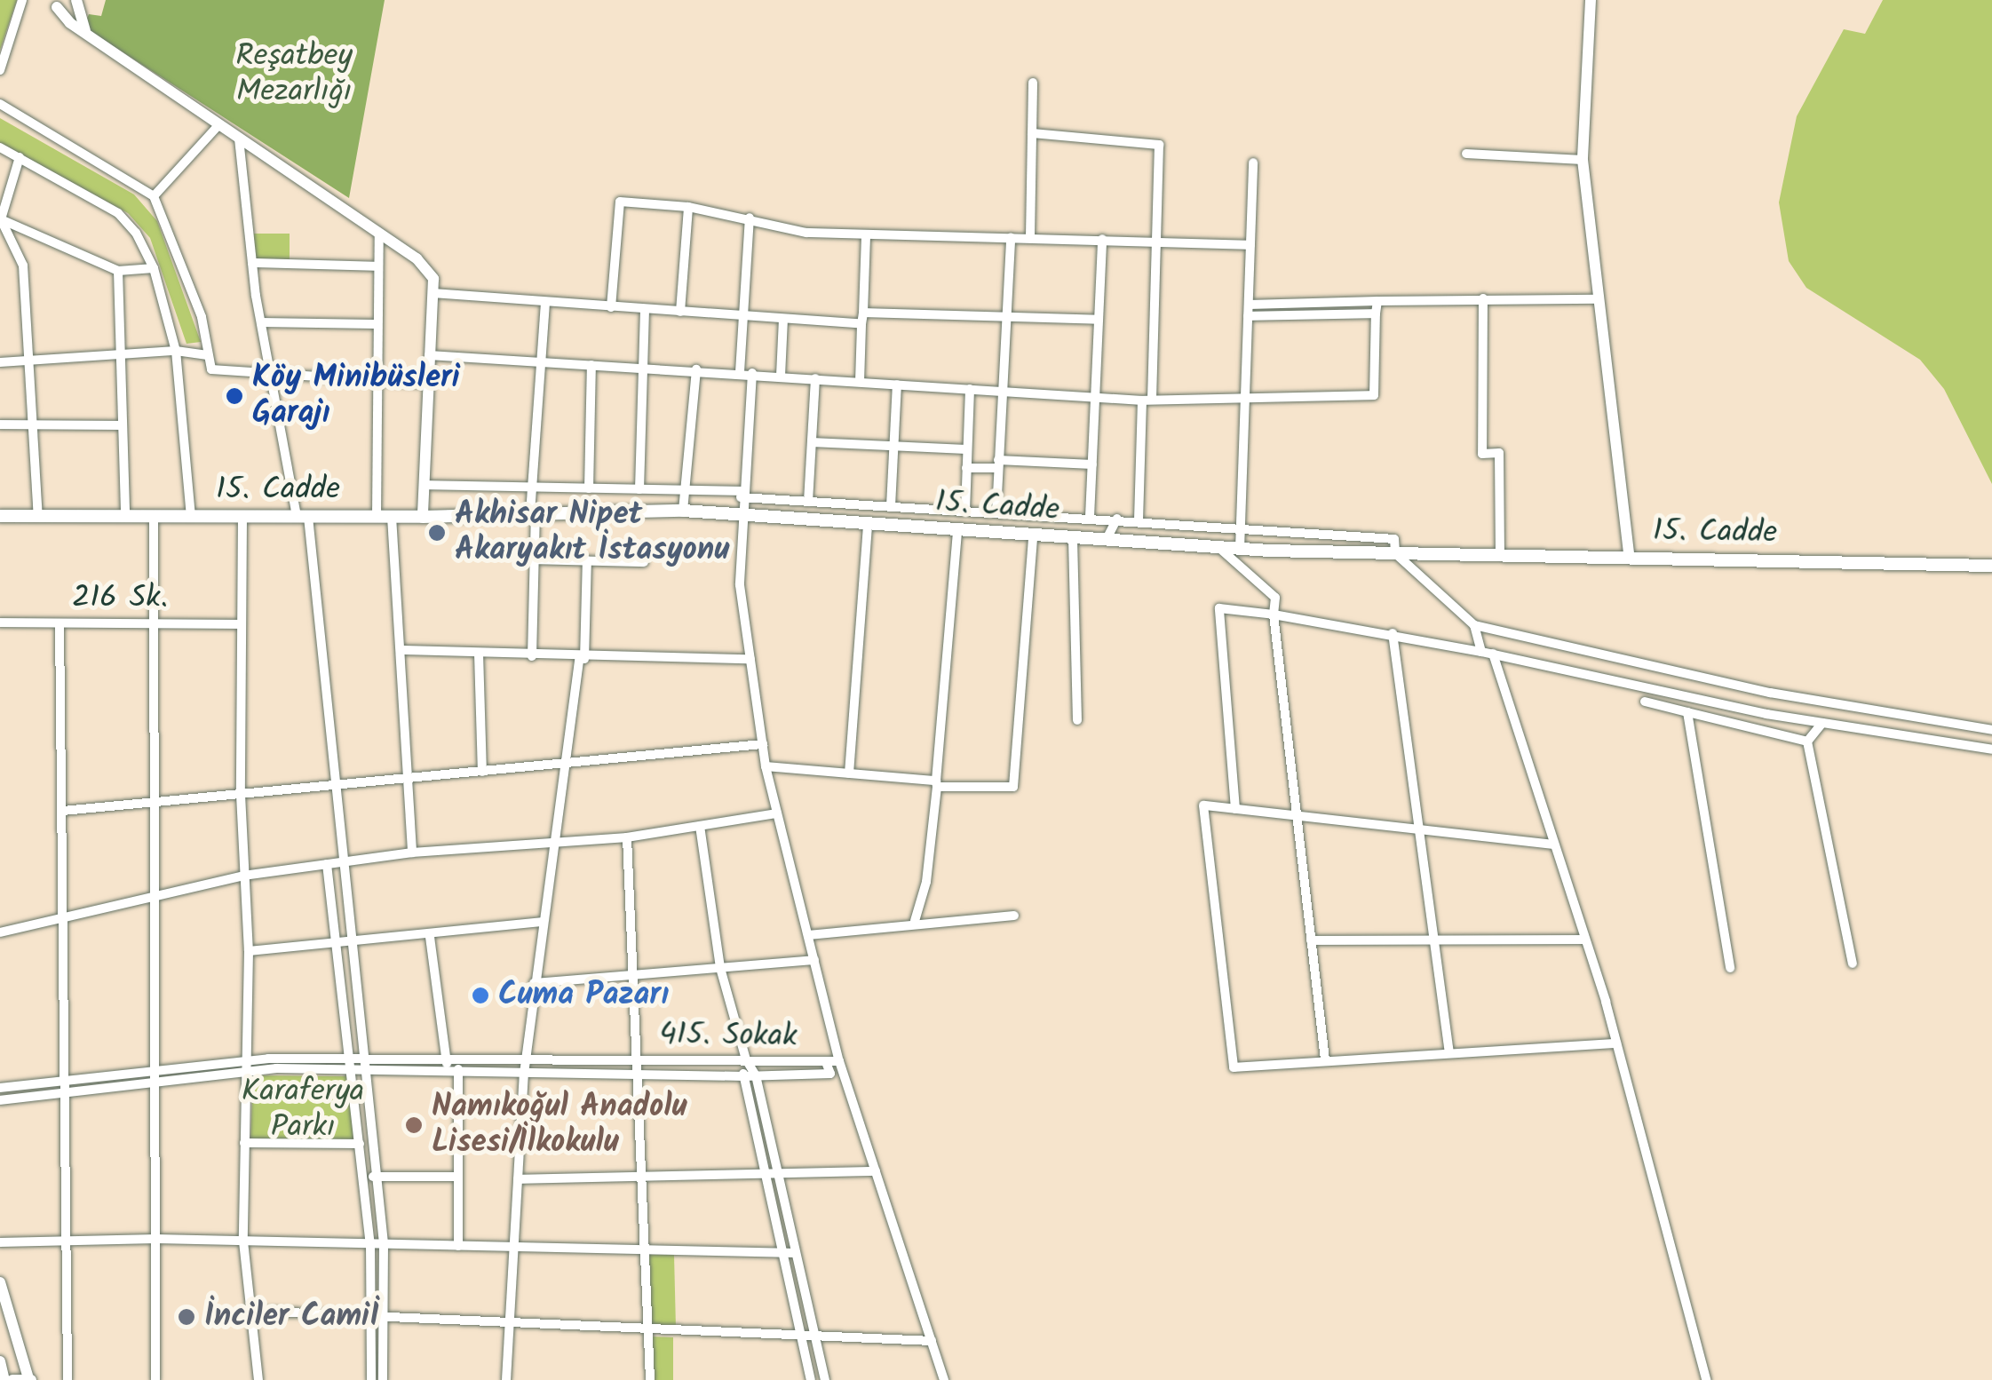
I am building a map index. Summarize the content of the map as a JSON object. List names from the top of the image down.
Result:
{
  "streets": {
    "main road": ["15. Cadde"],
    "street": ["216 Sk.", "415. Sokak"]
  },
  "parks": ["Reşatbey Mezarlığı", "Karaferya Parkı"],
  "places": [
    "Köy Minibüsleri Garajı",
    "Akhisar Nipet Akaryakıt İstasyonu",
    "Cuma Pazarı",
    "Namıkoğul Anadolu Lisesi/İlkokulu",
    "İnciler Camiİ"
  ]
}
